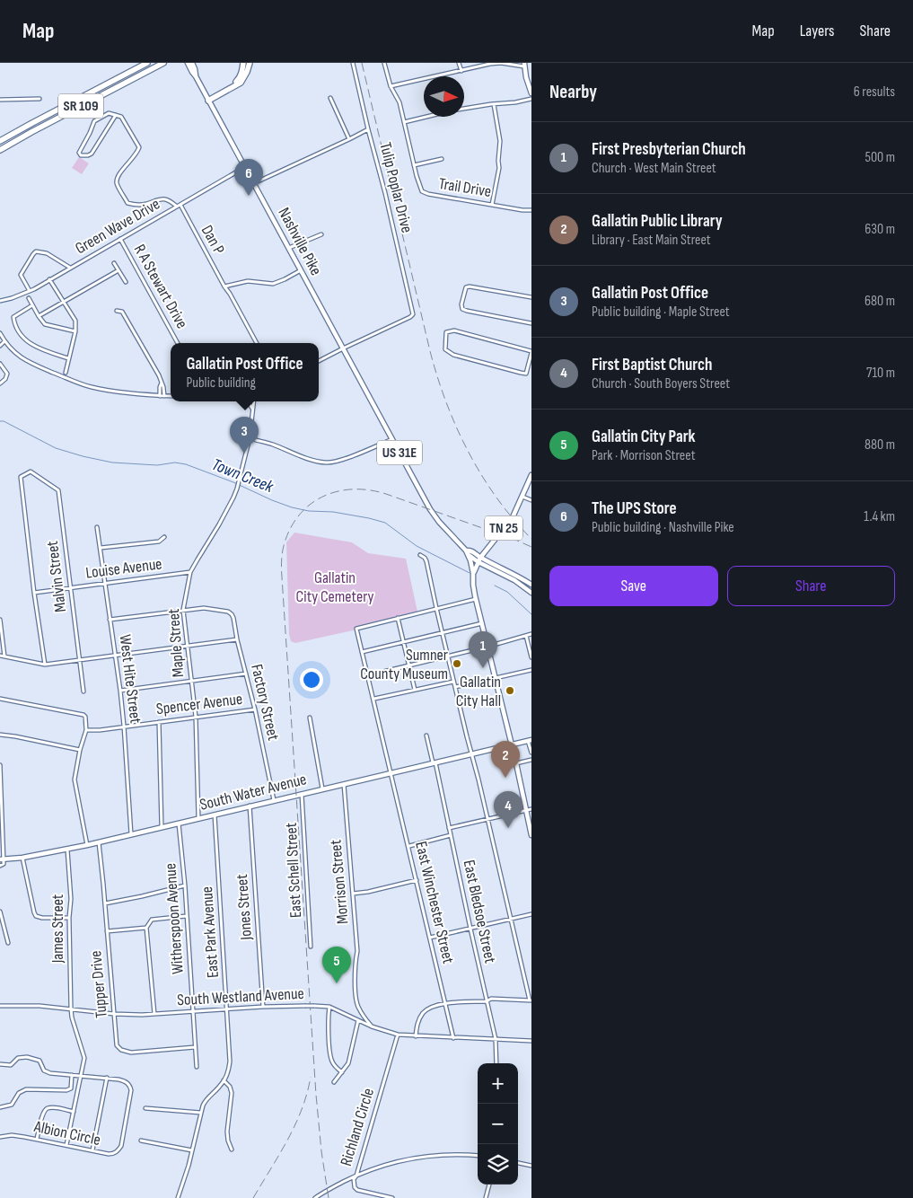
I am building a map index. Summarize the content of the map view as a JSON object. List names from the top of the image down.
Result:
{
  "streets": {
    "highway": ["SR 109"],
    "main road": [
      "Nashville Pike",
      "US 31E",
      "TN 25",
      "South Water Avenue"
    ],
    "street": [
      "Tulip Poplar Drive",
      "Trail Drive",
      "Green Wave Drive",
      "Dan P",
      "R A Stewart Drive",
      "Louise Avenue",
      "Malvin Street",
      "Maple Street",
      "West Hite Street",
      "Factory Street",
      "Spencer Avenue",
      "East Schell Street",
      "Morrison Street",
      "East Winchester Street",
      "Jones Street",
      "East Bledsoe Street",
      "Witherspoon Avenue",
      "James Street",
      "East Park Avenue",
      "Tupper Drive",
      "South Westland Avenue",
      "Richland Circle",
      "Albion Circle"
    ]
  },
  "crossings": [
    ["Tulip Poplar Drive", "Nashville Pike"],
    ["Tulip Poplar Drive", "US 31E"],
    ["Green Wave Drive", "Dan P"],
    ["Green Wave Drive", "Nashville Pike"],
    ["Green Wave Drive", "R A Stewart Drive"],
    ["Nashville Pike", "US 31E"],
    ["US 31E", "TN 25"],
    ["Louise Avenue", "Malvin Street"],
    ["Louise Avenue", "Maple Street"],
    ["Louise Avenue", "West Hite Street"],
    ["Maple Street", "Factory Street"],
    ["Maple Street", "Spencer Avenue"],
    ["Maple Street", "South Water Avenue"],
    ["West Hite Street", "Spencer Avenue"],
    ["West Hite Street", "South Water Avenue"],
    ["Factory Street", "Spencer Avenue"],
    ["Factory Street", "South Water Avenue"],
    ["South Water Avenue", "East Schell Street"],
    ["South Water Avenue", "Morrison Street"],
    ["South Water Avenue", "East Winchester Street"],
    ["South Water Avenue", "Jones Street"],
    ["South Water Avenue", "East Bledsoe Street"],
    ["South Water Avenue", "Witherspoon Avenue"],
    ["South Water Avenue", "James Street"],
    ["South Water Avenue", "East Park Avenue"],
    ["South Water Avenue", "Tupper Drive"],
    ["Morrison Street", "South Westland Avenue"],
    ["East Winchester Street", "South Westland Avenue"],
    ["Jones Street", "South Westland Avenue"],
    ["East Bledsoe Street", "South Westland Avenue"],
    ["Witherspoon Avenue", "Tupper Drive"],
    ["Witherspoon Avenue", "South Westland Avenue"],
    ["James Street", "South Westland Avenue"],
    ["James Street", "Albion Circle"],
    ["East Park Avenue", "South Westland Avenue"],
    ["Tupper Drive", "South Westland Avenue"],
    ["South Westland Avenue", "Richland Circle"]
  ],
  "water": ["Town Creek"],
  "parks": ["Gallatin City Cemetery"],
  "places": ["Sumner County Museum", "Gallatin City Hall"],
  "north": "right",
  "page": {
    "header": "Map",
    "nav": ["Map", "Layers", "Share"],
    "heading": ["Nearby", "6 results"],
    "list": [
      {
        "mark": "1",
        "name": "First Presbyterian Church",
        "note": "Church · West Main Street",
        "value": "500 m"
      },
      {
        "mark": "2",
        "name": "Gallatin Public Library",
        "note": "Library · East Main Street",
        "value": "630 m"
      },
      {
        "mark": "3",
        "name": "Gallatin Post Office",
        "note": "Public building · Maple Street",
        "value": "680 m"
      },
      {
        "mark": "4",
        "name": "First Baptist Church",
        "note": "Church · South Boyers Street",
        "value": "710 m"
      },
      {
        "mark": "5",
        "name": "Gallatin City Park",
        "note": "Park · Morrison Street",
        "value": "880 m"
      },
      {
        "mark": "6",
        "name": "The UPS Store",
        "note": "Public building · Nashville Pike",
        "value": "1.4 km"
      }
    ],
    "pins": [
      "6",
      "3",
      "1",
      "2",
      "4",
      "5"
    ],
    "popup": ["Gallatin Post Office", "Public building"],
    "buttons": ["Save", "Share"],
    "map_buttons": ["+", "−"]
  }
}
